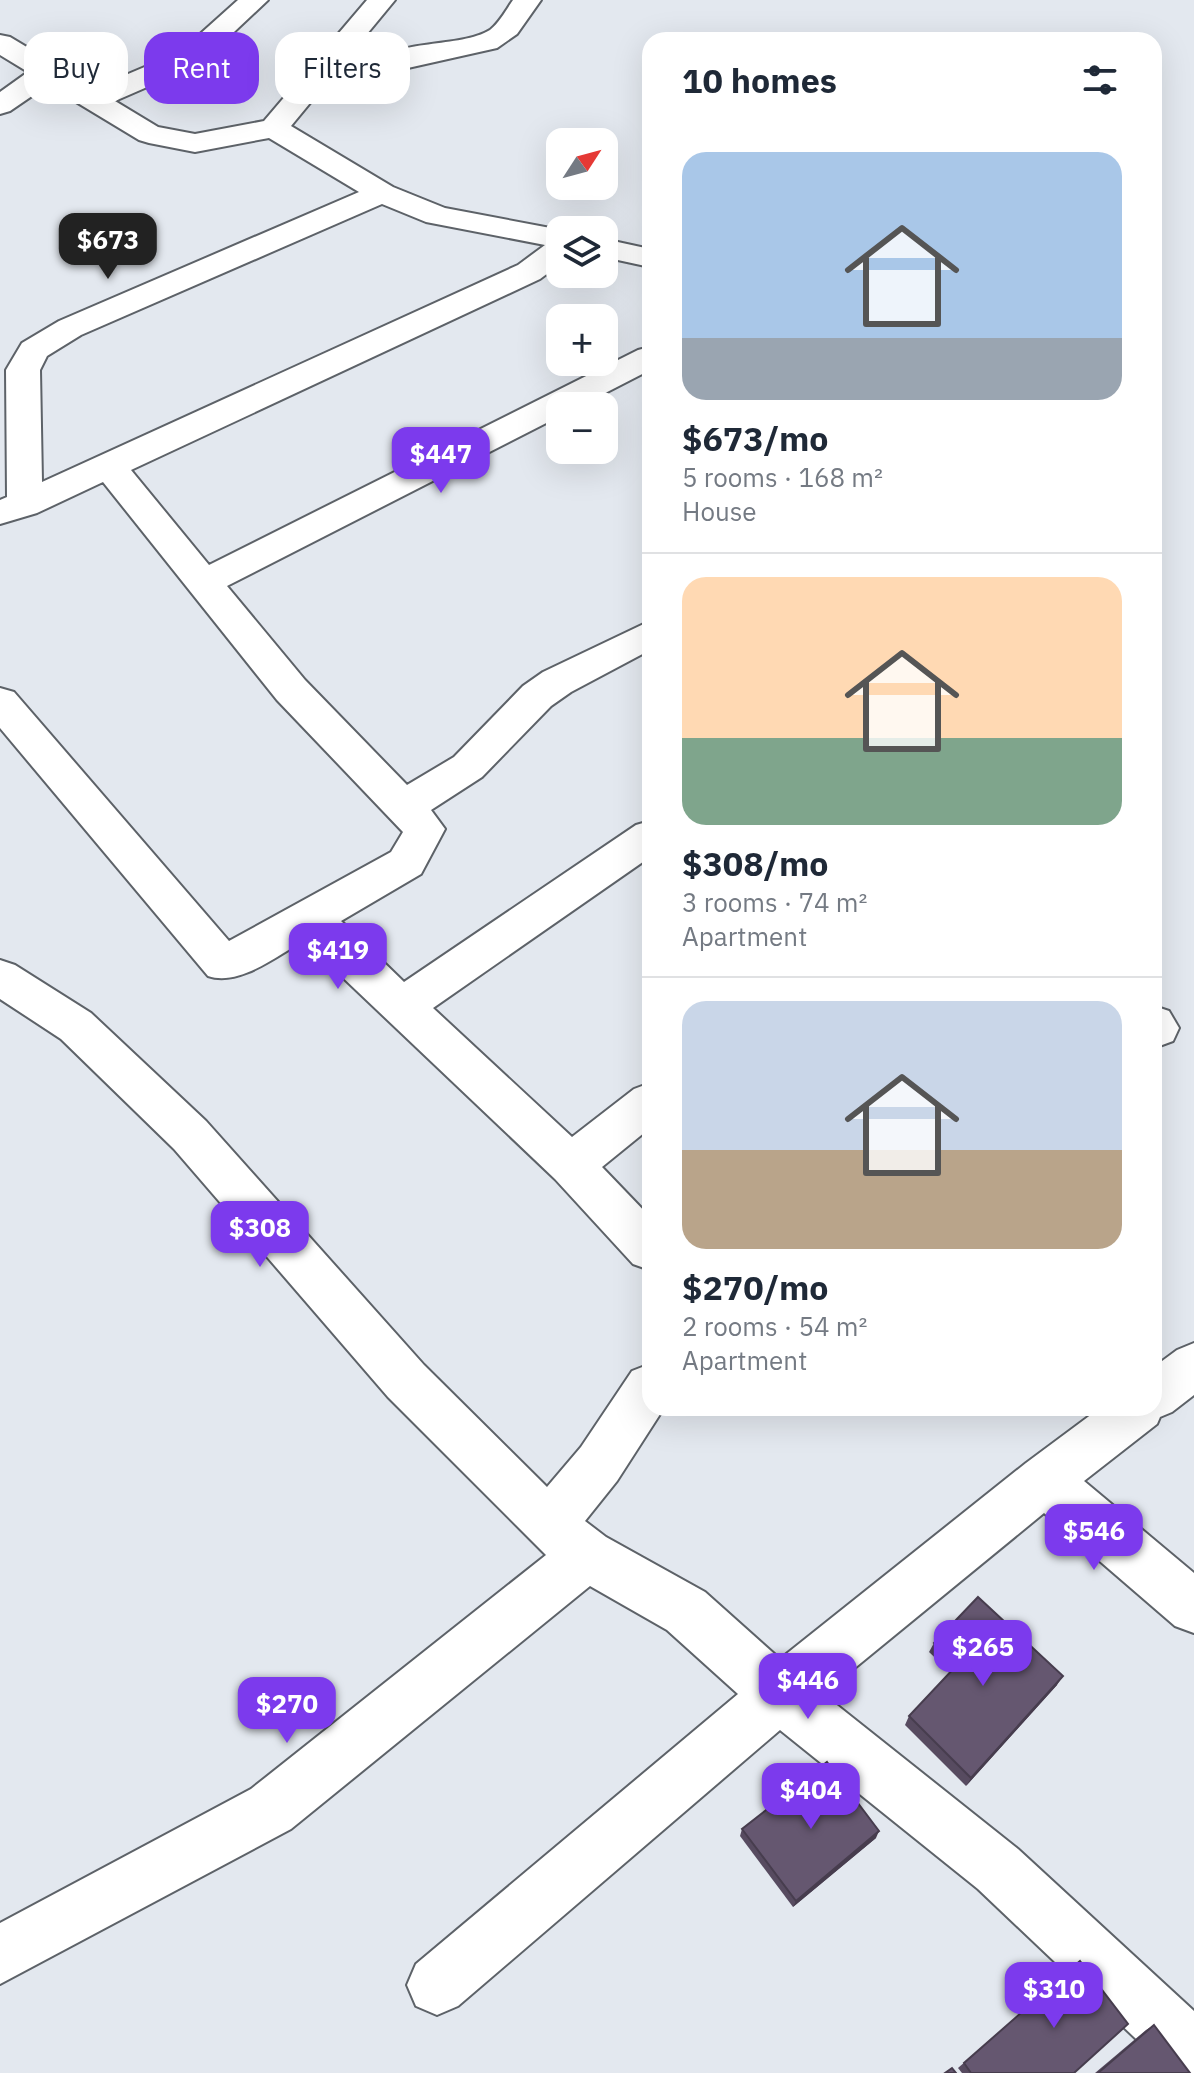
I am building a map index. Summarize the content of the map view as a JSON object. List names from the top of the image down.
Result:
{
  "north": "top right",
  "page": {
    "chip": ["Buy", "Rent", "Filters"],
    "heading": "10 homes",
    "map_buttons": ["+", "−"],
    "list": [
      {
        "name": "$673/mo",
        "note": "5 rooms · 168 m² · House"
      },
      {
        "name": "$308/mo",
        "note": "3 rooms · 74 m² · Apartment"
      },
      {
        "name": "$270/mo",
        "note": "2 rooms · 54 m² · Apartment"
      }
    ],
    "price": [
      "$673",
      "$447",
      "$419",
      "$308",
      "$546",
      "$265",
      "$446",
      "$270",
      "$404",
      "$310"
    ]
  }
}
